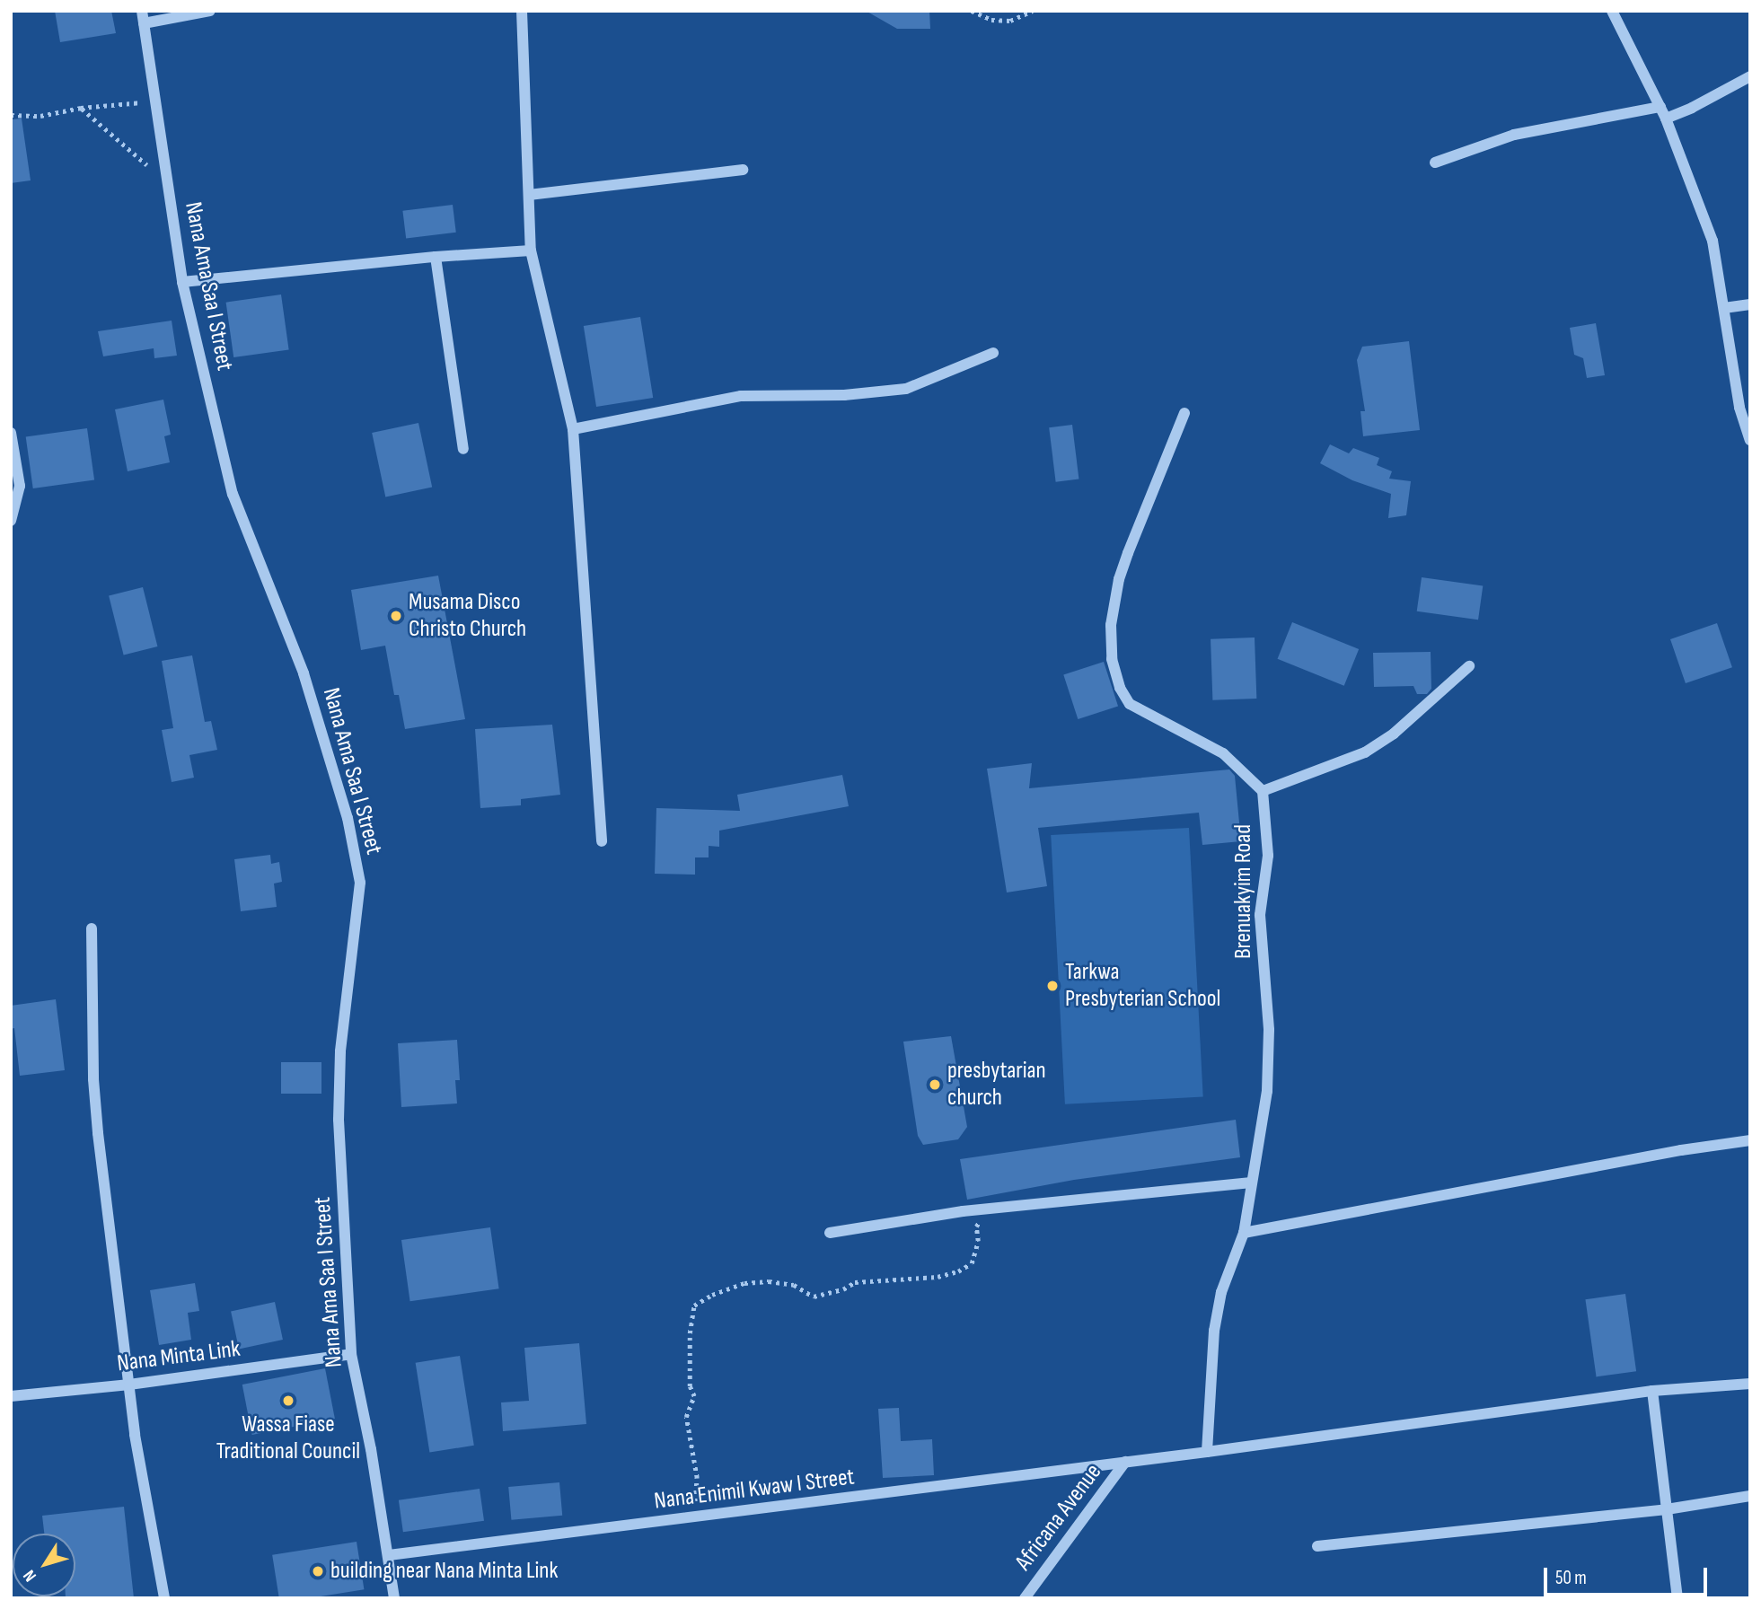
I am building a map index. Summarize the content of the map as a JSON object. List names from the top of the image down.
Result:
{
  "streets": {
    "street": [
      "Nana Ama Saa I Street",
      "Brenuakyim Road",
      "Nana Minta Link",
      "Nana Enimil Kwaw I Street",
      "Africana Avenue"
    ]
  },
  "crossings": [
    ["Nana Ama Saa I Street", "Nana Minta Link"],
    ["Nana Ama Saa I Street", "Nana Enimil Kwaw I Street"],
    ["Brenuakyim Road", "Nana Enimil Kwaw I Street"],
    ["Nana Enimil Kwaw I Street", "Africana Avenue"]
  ],
  "places": [
    "Musama Disco Christo Church",
    "Tarkwa Presbyterian School",
    "presbytarian church",
    "Wassa Fiase Traditional Council",
    "building near Nana Minta Link"
  ],
  "scale_bar": "50 m",
  "north": "bottom left"
}
